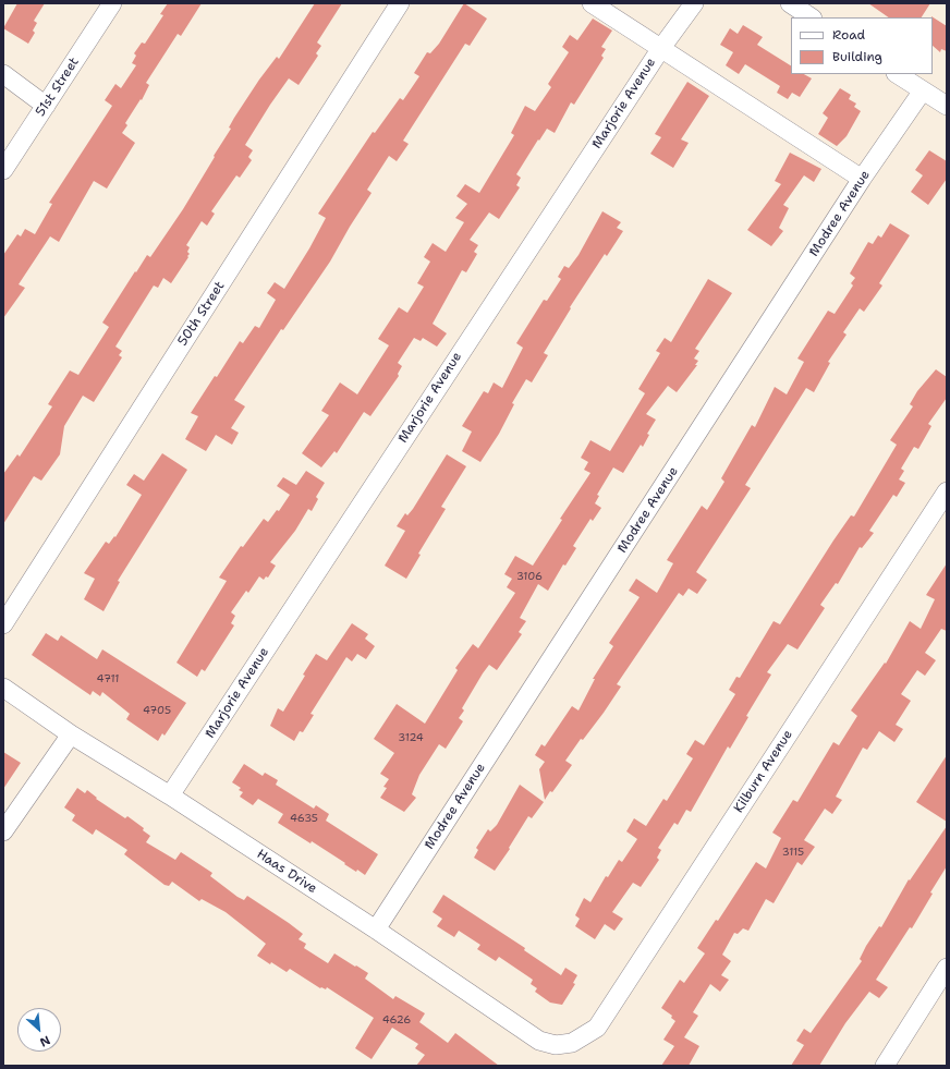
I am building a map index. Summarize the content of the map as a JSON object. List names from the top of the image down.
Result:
{
  "streets": {
    "street": [
      "51st Street",
      "Marjorie Avenue",
      "Modree Avenue",
      "50th Street",
      "Kilburn Avenue",
      "Haas Drive"
    ]
  },
  "crossings": [
    ["Marjorie Avenue", "Haas Drive"],
    ["Modree Avenue", "Haas Drive"],
    ["Kilburn Avenue", "Haas Drive"]
  ],
  "house_numbers": [
    "3106",
    "4711",
    "4705",
    "3124",
    "4635",
    "3115",
    "4626"
  ],
  "legend": ["Road", "Building"],
  "north": "bottom right"
}
